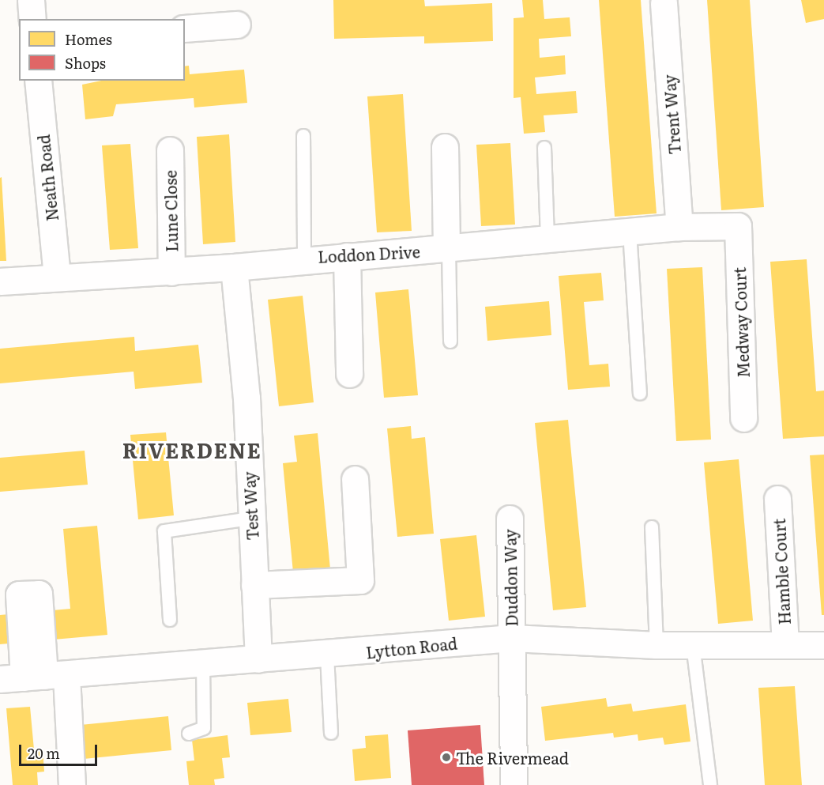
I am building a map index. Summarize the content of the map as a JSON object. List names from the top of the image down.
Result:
{
  "streets": {
    "street": [
      "Trent Way",
      "Neath Road",
      "Lune Close",
      "Loddon Drive",
      "Medway Court",
      "Test Way",
      "Hamble Court",
      "Duddon Way",
      "Lytton Road"
    ]
  },
  "crossings": [
    ["Trent Way", "Loddon Drive"],
    ["Neath Road", "Loddon Drive"],
    ["Lune Close", "Loddon Drive"],
    ["Loddon Drive", "Medway Court"],
    ["Loddon Drive", "Test Way"],
    ["Test Way", "Lytton Road"],
    ["Hamble Court", "Lytton Road"],
    ["Duddon Way", "Lytton Road"]
  ],
  "districts": ["RIVERDENE"],
  "places": ["The Rivermead"],
  "legend": ["Homes", "Shops"],
  "scale_bar": "20 m"
}
